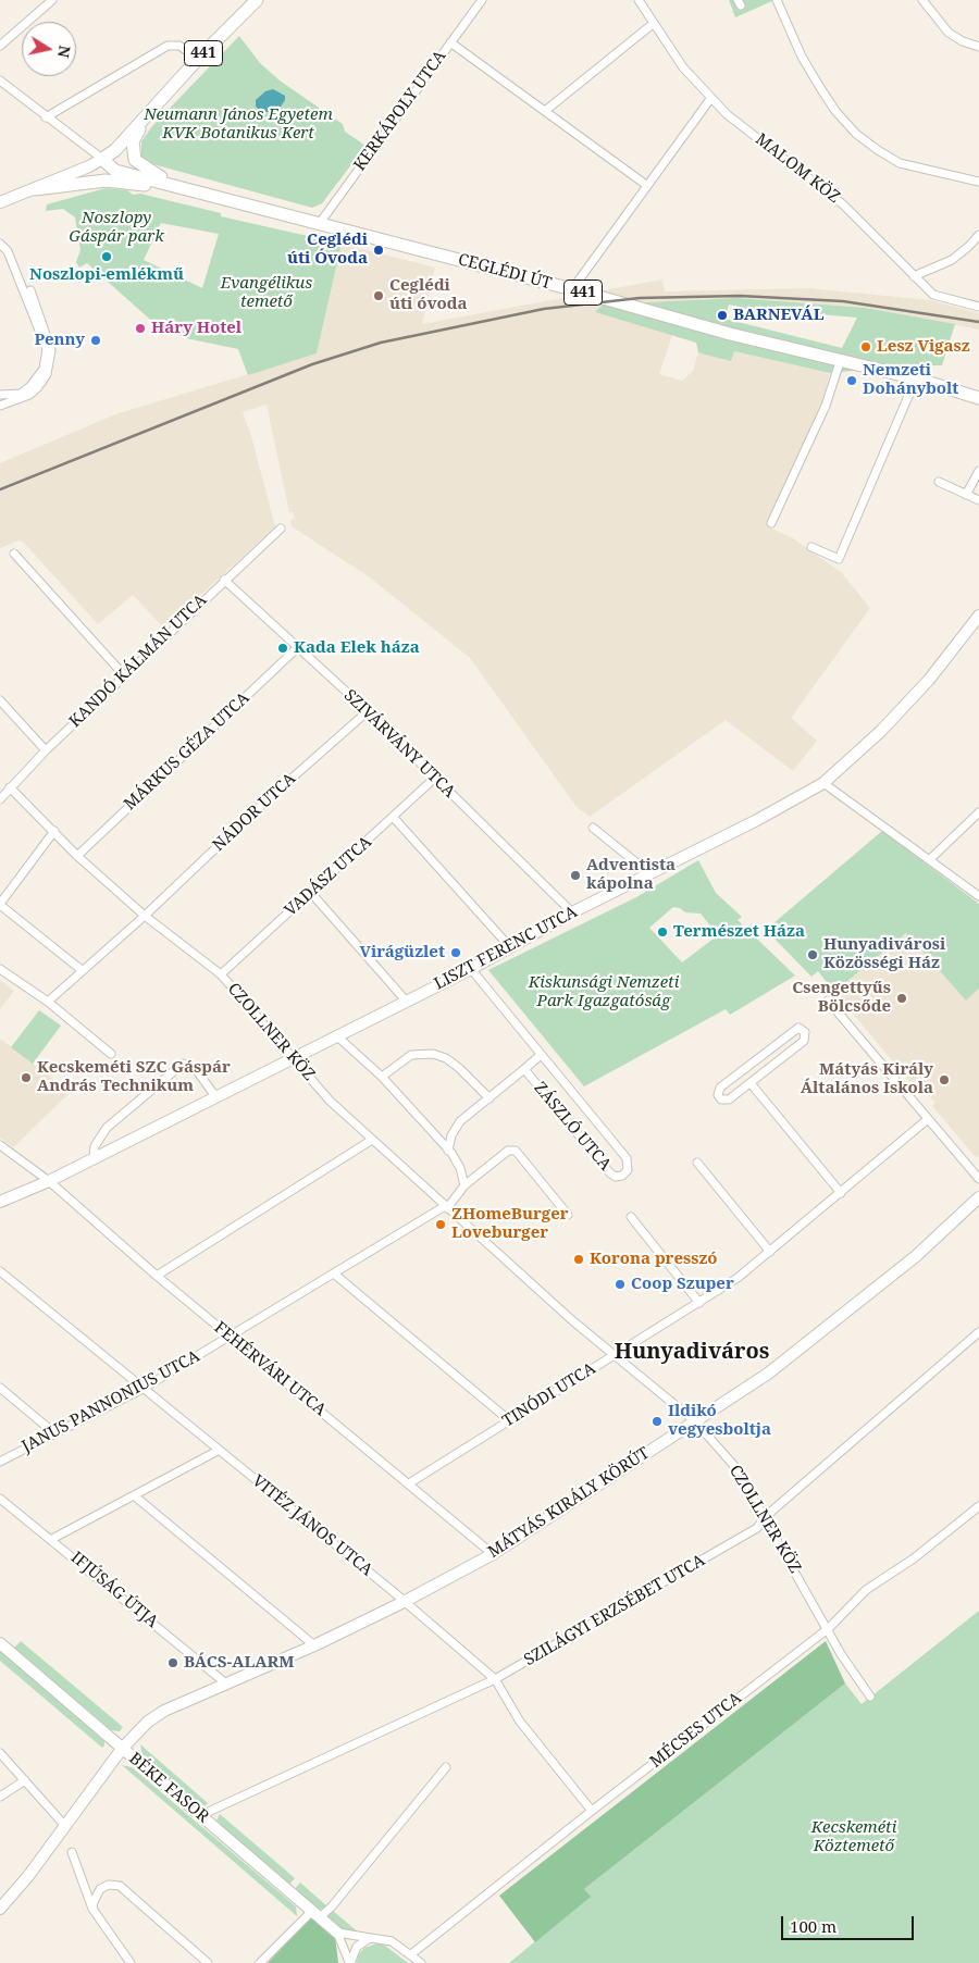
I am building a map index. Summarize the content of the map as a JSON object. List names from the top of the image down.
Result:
{
  "streets": {
    "main road": ["441", "CEGLÉDI ÚT"],
    "street": [
      "KERKÁPOLY UTCA",
      "MALOM KÖZ",
      "KANDÓ KÁLMÁN UTCA",
      "SZIVÁRVÁNY UTCA",
      "MÁRKUS GÉZA UTCA",
      "NÁDOR UTCA",
      "VADÁSZ UTCA",
      "LISZT FERENC UTCA",
      "CZOLLNER KÖZ",
      "ZÁSZLÓ UTCA",
      "FEHÉRVÁRI UTCA",
      "TINÓDI UTCA",
      "JANUS PANNONIUS UTCA",
      "MÁTYÁS KIRÁLY KÖRÚT",
      "VITÉZ JÁNOS UTCA",
      "IFJÚSÁG ÚTJA",
      "SZILÁGYI ERZSÉBET UTCA",
      "MÉCSES UTCA",
      "BÉKE FASOR"
    ]
  },
  "crossings": [
    ["441", "CEGLÉDI ÚT"],
    ["KERKÁPOLY UTCA", "CEGLÉDI ÚT"],
    ["KANDÓ KÁLMÁN UTCA", "SZIVÁRVÁNY UTCA"],
    ["KANDÓ KÁLMÁN UTCA", "CZOLLNER KÖZ"],
    ["SZIVÁRVÁNY UTCA", "MÁRKUS GÉZA UTCA"],
    ["SZIVÁRVÁNY UTCA", "NÁDOR UTCA"],
    ["SZIVÁRVÁNY UTCA", "VADÁSZ UTCA"],
    ["SZIVÁRVÁNY UTCA", "LISZT FERENC UTCA"],
    ["MÁRKUS GÉZA UTCA", "CZOLLNER KÖZ"],
    ["NÁDOR UTCA", "CZOLLNER KÖZ"],
    ["VADÁSZ UTCA", "CZOLLNER KÖZ"],
    ["LISZT FERENC UTCA", "CZOLLNER KÖZ"],
    ["LISZT FERENC UTCA", "ZÁSZLÓ UTCA"],
    ["LISZT FERENC UTCA", "FEHÉRVÁRI UTCA"],
    ["CZOLLNER KÖZ", "TINÓDI UTCA"],
    ["CZOLLNER KÖZ", "JANUS PANNONIUS UTCA"],
    ["CZOLLNER KÖZ", "MÁTYÁS KIRÁLY KÖRÚT"],
    ["CZOLLNER KÖZ", "SZILÁGYI ERZSÉBET UTCA"],
    ["CZOLLNER KÖZ", "MÉCSES UTCA"],
    ["FEHÉRVÁRI UTCA", "TINÓDI UTCA"],
    ["FEHÉRVÁRI UTCA", "JANUS PANNONIUS UTCA"],
    ["FEHÉRVÁRI UTCA", "MÁTYÁS KIRÁLY KÖRÚT"],
    ["JANUS PANNONIUS UTCA", "VITÉZ JÁNOS UTCA"],
    ["MÁTYÁS KIRÁLY KÖRÚT", "VITÉZ JÁNOS UTCA"],
    ["MÁTYÁS KIRÁLY KÖRÚT", "IFJÚSÁG ÚTJA"],
    ["MÁTYÁS KIRÁLY KÖRÚT", "BÉKE FASOR"],
    ["VITÉZ JÁNOS UTCA", "SZILÁGYI ERZSÉBET UTCA"],
    ["VITÉZ JÁNOS UTCA", "MÉCSES UTCA"],
    ["SZILÁGYI ERZSÉBET UTCA", "BÉKE FASOR"]
  ],
  "districts": ["Hunyadiváros"],
  "parks": [
    "Neumann János Egyetem KVK Botanikus Kert",
    "Noszlopy Gáspár park",
    "Evangélikus temető",
    "Kiskunsági Nemzeti Park Igazgatóság",
    "Kecskeméti Köztemető"
  ],
  "places": [
    "Ceglédi úti Óvoda",
    "Noszlopi-emlékmű",
    "Ceglédi úti óvoda",
    "BARNEVÁL",
    "Háry Hotel",
    "Penny",
    "Lesz Vigasz",
    "Nemzeti Dohánybolt",
    "Kada Elek háza",
    "Adventista kápolna",
    "Természet Háza",
    "Virágüzlet",
    "Hunyadivárosi Közösségi Ház",
    "Csengettyűs Bölcsőde",
    "Kecskeméti SZC Gáspár András Technikum",
    "Mátyás Király Általános Iskola",
    "ZHomeBurger Loveburger",
    "Korona presszó",
    "Coop Szuper",
    "Ildikó vegyesboltja",
    "BÁCS-ALARM"
  ],
  "scale_bar": "100 m",
  "north": "right"
}
